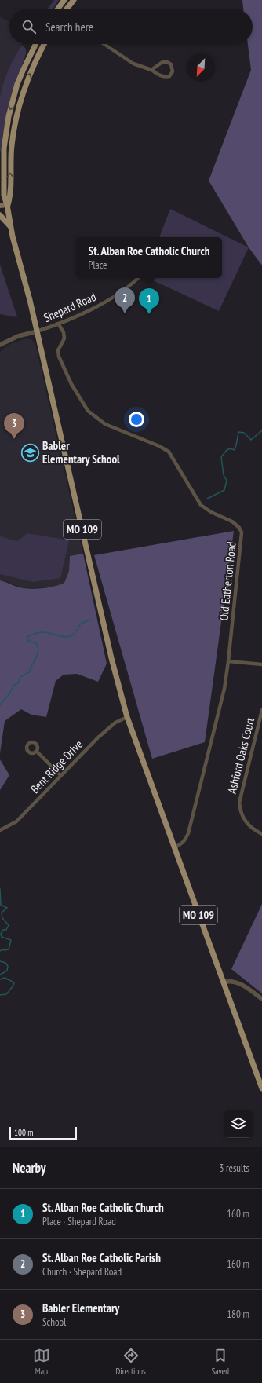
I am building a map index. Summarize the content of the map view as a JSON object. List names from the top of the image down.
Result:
{
  "streets": {
    "main road": ["MO 109"],
    "street": [
      "Shepard Road",
      "Old Eatherton Road",
      "Ashford Oaks Court",
      "Bent Ridge Drive"
    ]
  },
  "crossings": [
    ["Shepard Road", "MO 109"],
    ["Shepard Road", "Old Eatherton Road"],
    ["MO 109", "Old Eatherton Road"],
    ["MO 109", "Bent Ridge Drive"]
  ],
  "places": {
    "school or university": ["Babler Elementary School"]
  },
  "scale_bar": "100 m",
  "north": "bottom left",
  "page": {
    "search": "Search here",
    "popup": ["St. Alban Roe Catholic Church", "Place"],
    "pins": ["2", "1", "3"],
    "scale": "100 m",
    "heading": ["Nearby", "3 results"],
    "list": [
      {
        "mark": "1",
        "name": "St. Alban Roe Catholic Church",
        "note": "Place · Shepard Road",
        "value": "160 m"
      },
      {
        "mark": "2",
        "name": "St. Alban Roe Catholic Parish",
        "note": "Church · Shepard Road",
        "value": "160 m"
      },
      {
        "mark": "3",
        "name": "Babler Elementary",
        "note": "School",
        "value": "180 m"
      }
    ],
    "nav": ["Map", "Directions", "Saved"]
  }
}
